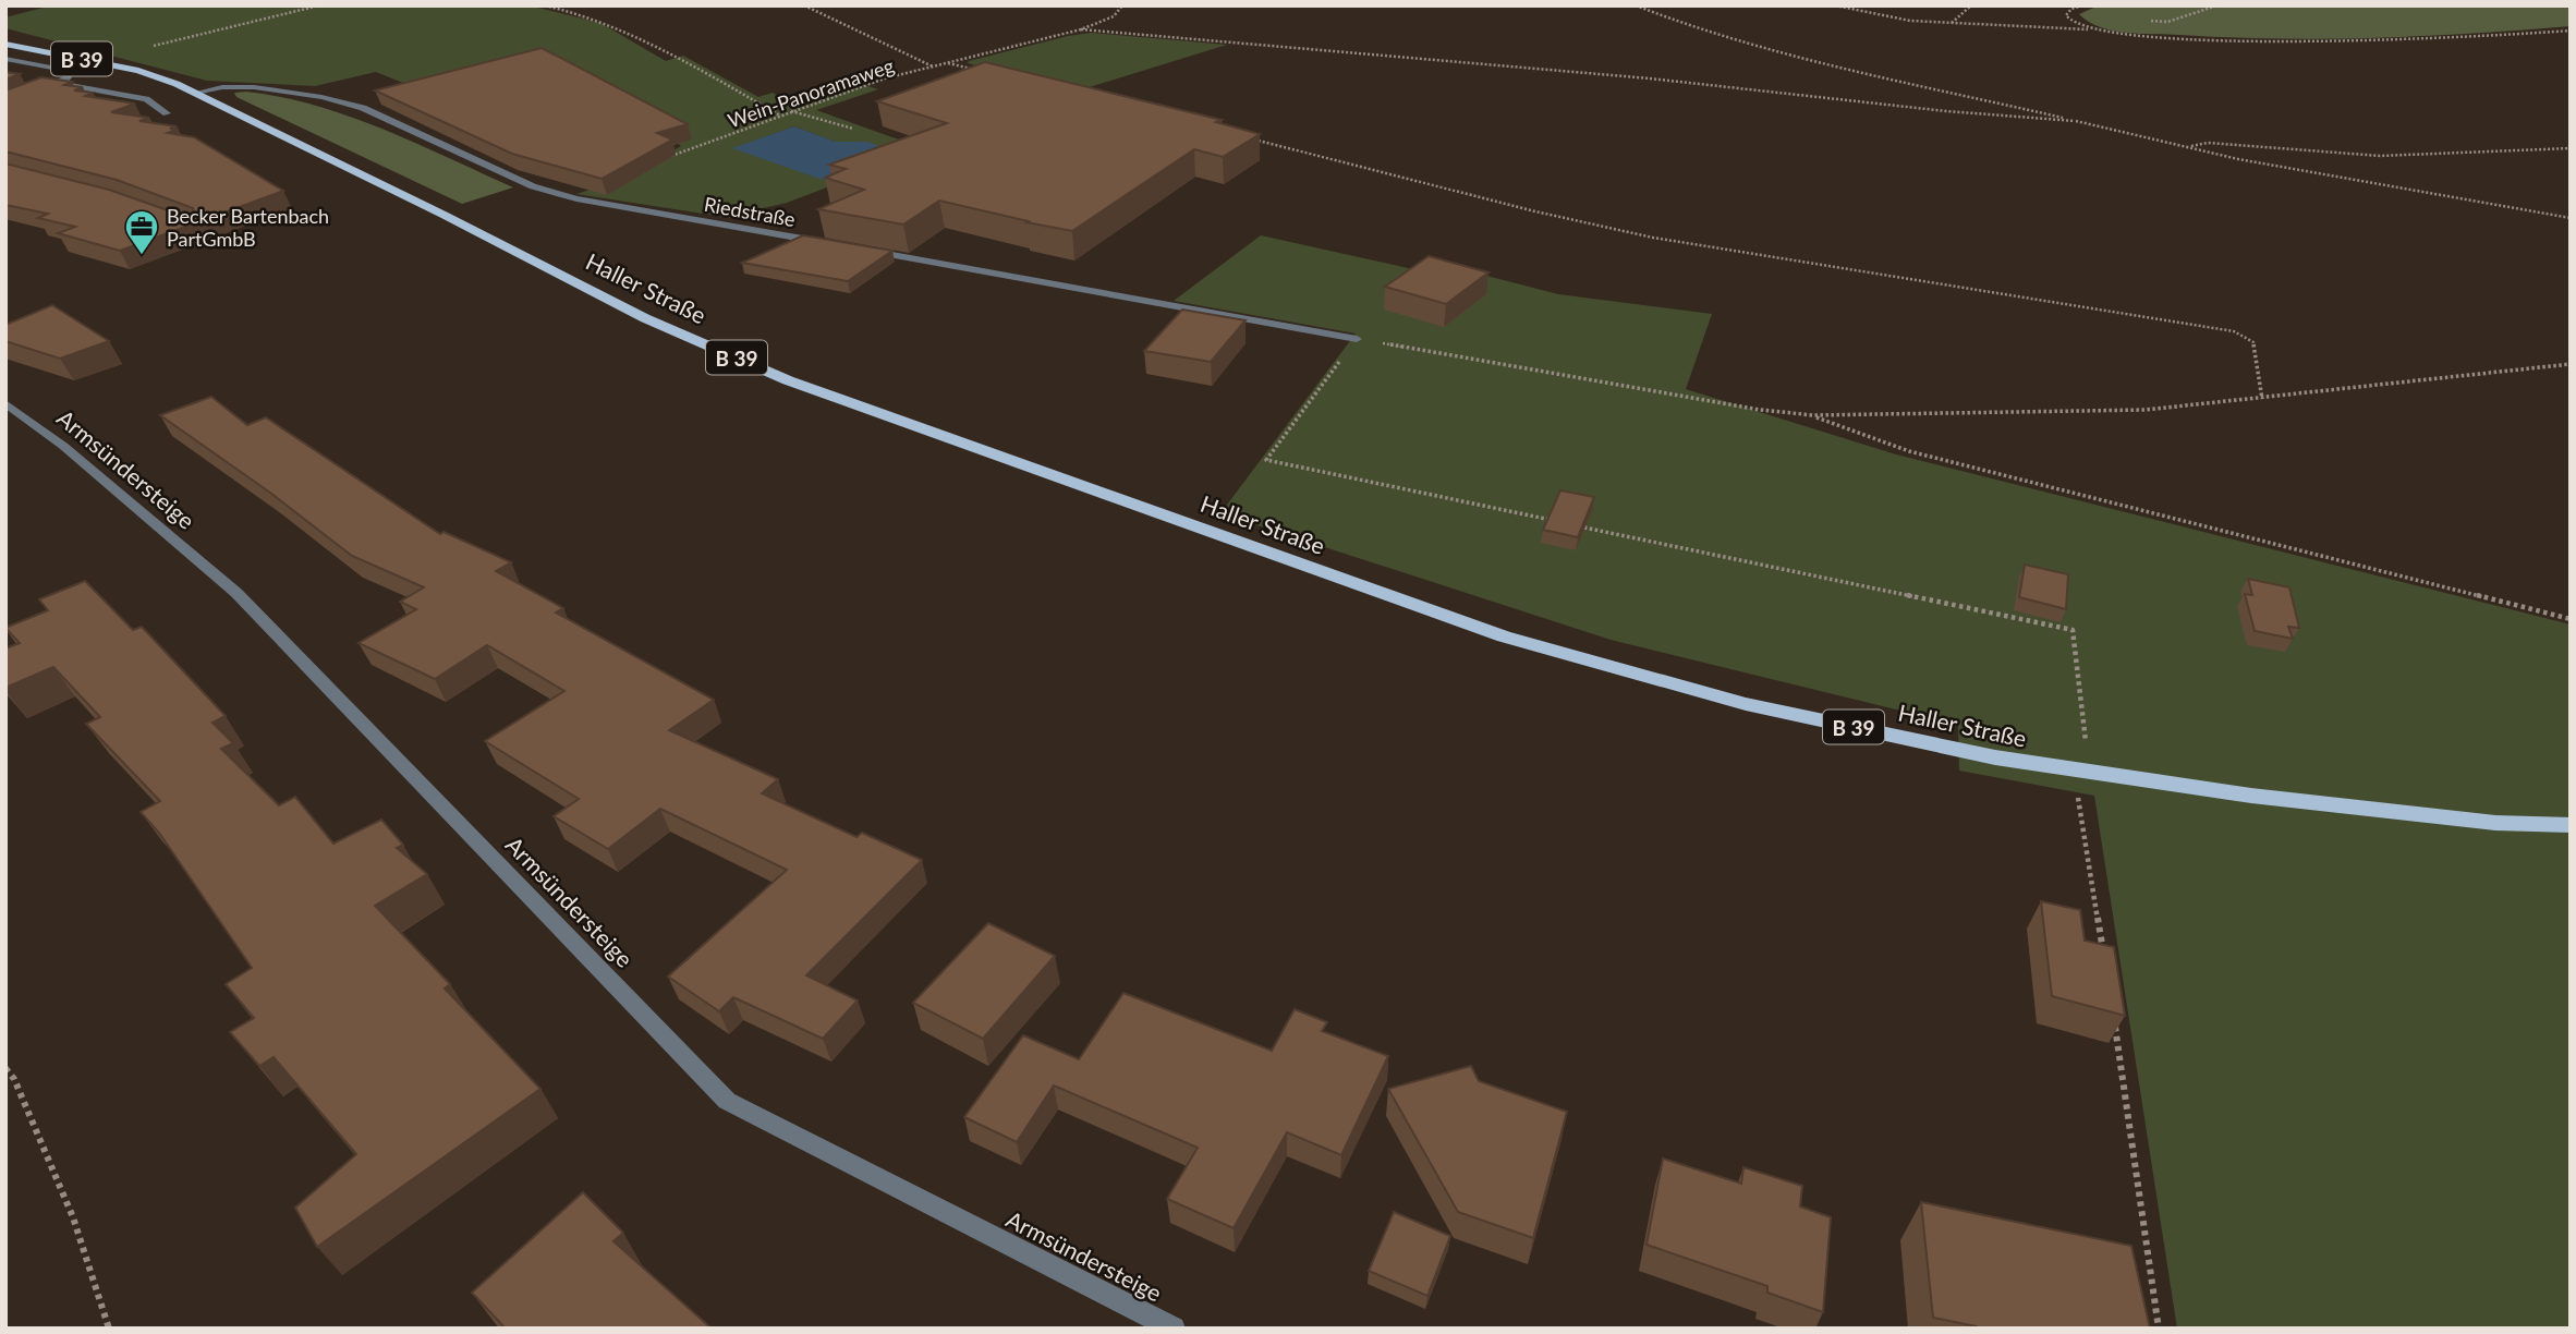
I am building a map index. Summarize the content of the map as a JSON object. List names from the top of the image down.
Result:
{
  "streets": {
    "main road": ["B 39", "Haller Straße"],
    "street": ["Riedstraße", "Armsündersteige"],
    "path": ["Wein-Panoramaweg"]
  },
  "crossings": [
    ["Riedstraße", "Haller Straße"]
  ],
  "places": {
    "office": ["Becker Bartenbach PartGmbB"]
  }
}
